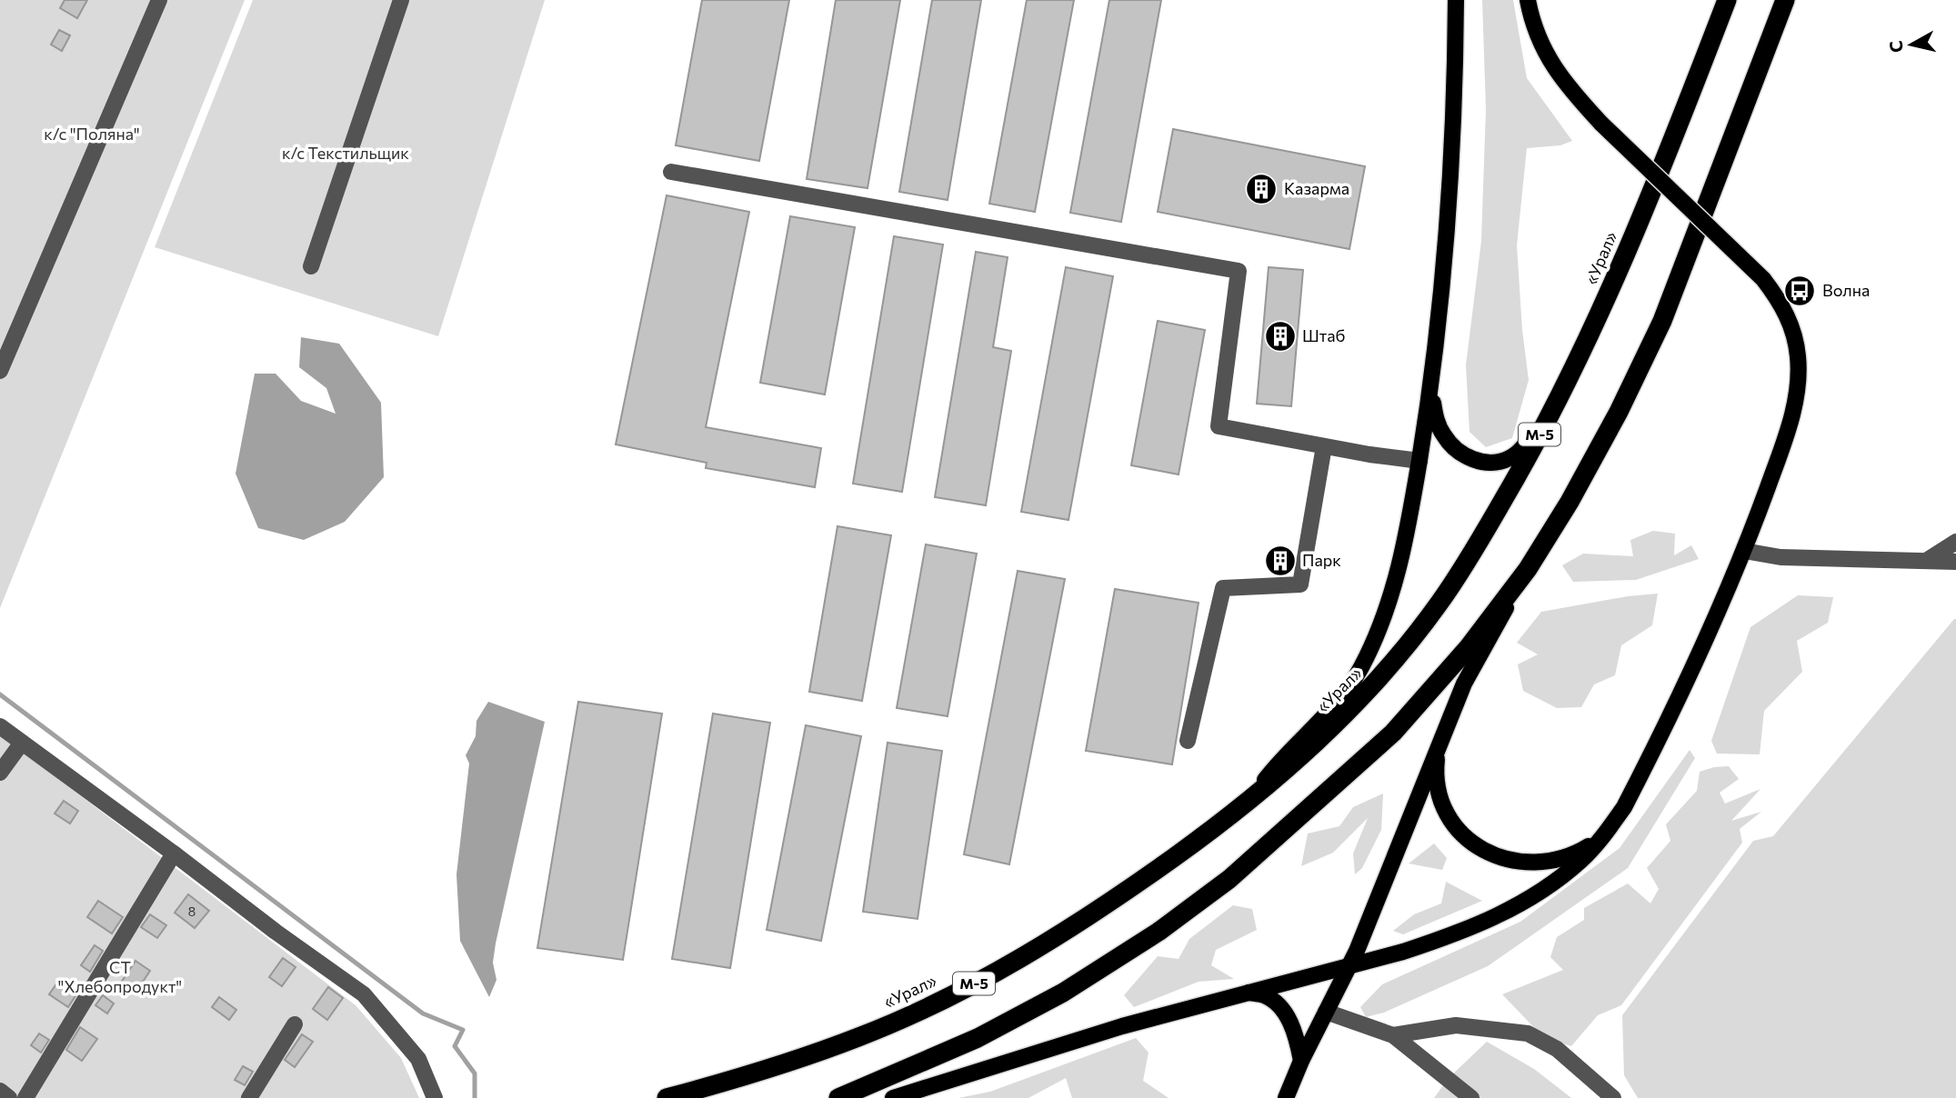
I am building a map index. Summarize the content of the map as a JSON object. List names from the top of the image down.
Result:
{
  "streets": {
    "highway": ["«Урал»", "М-5"]
  },
  "parks": ["к/с \"Поляна\"", "к/с Текстильщик", "СТ \"Хлебопродукт\""],
  "places": {
    "building": ["Казарма", "Штаб", "Парк"],
    "bus stop": ["Волна"]
  },
  "house_numbers": ["8"],
  "north": "left"
}
